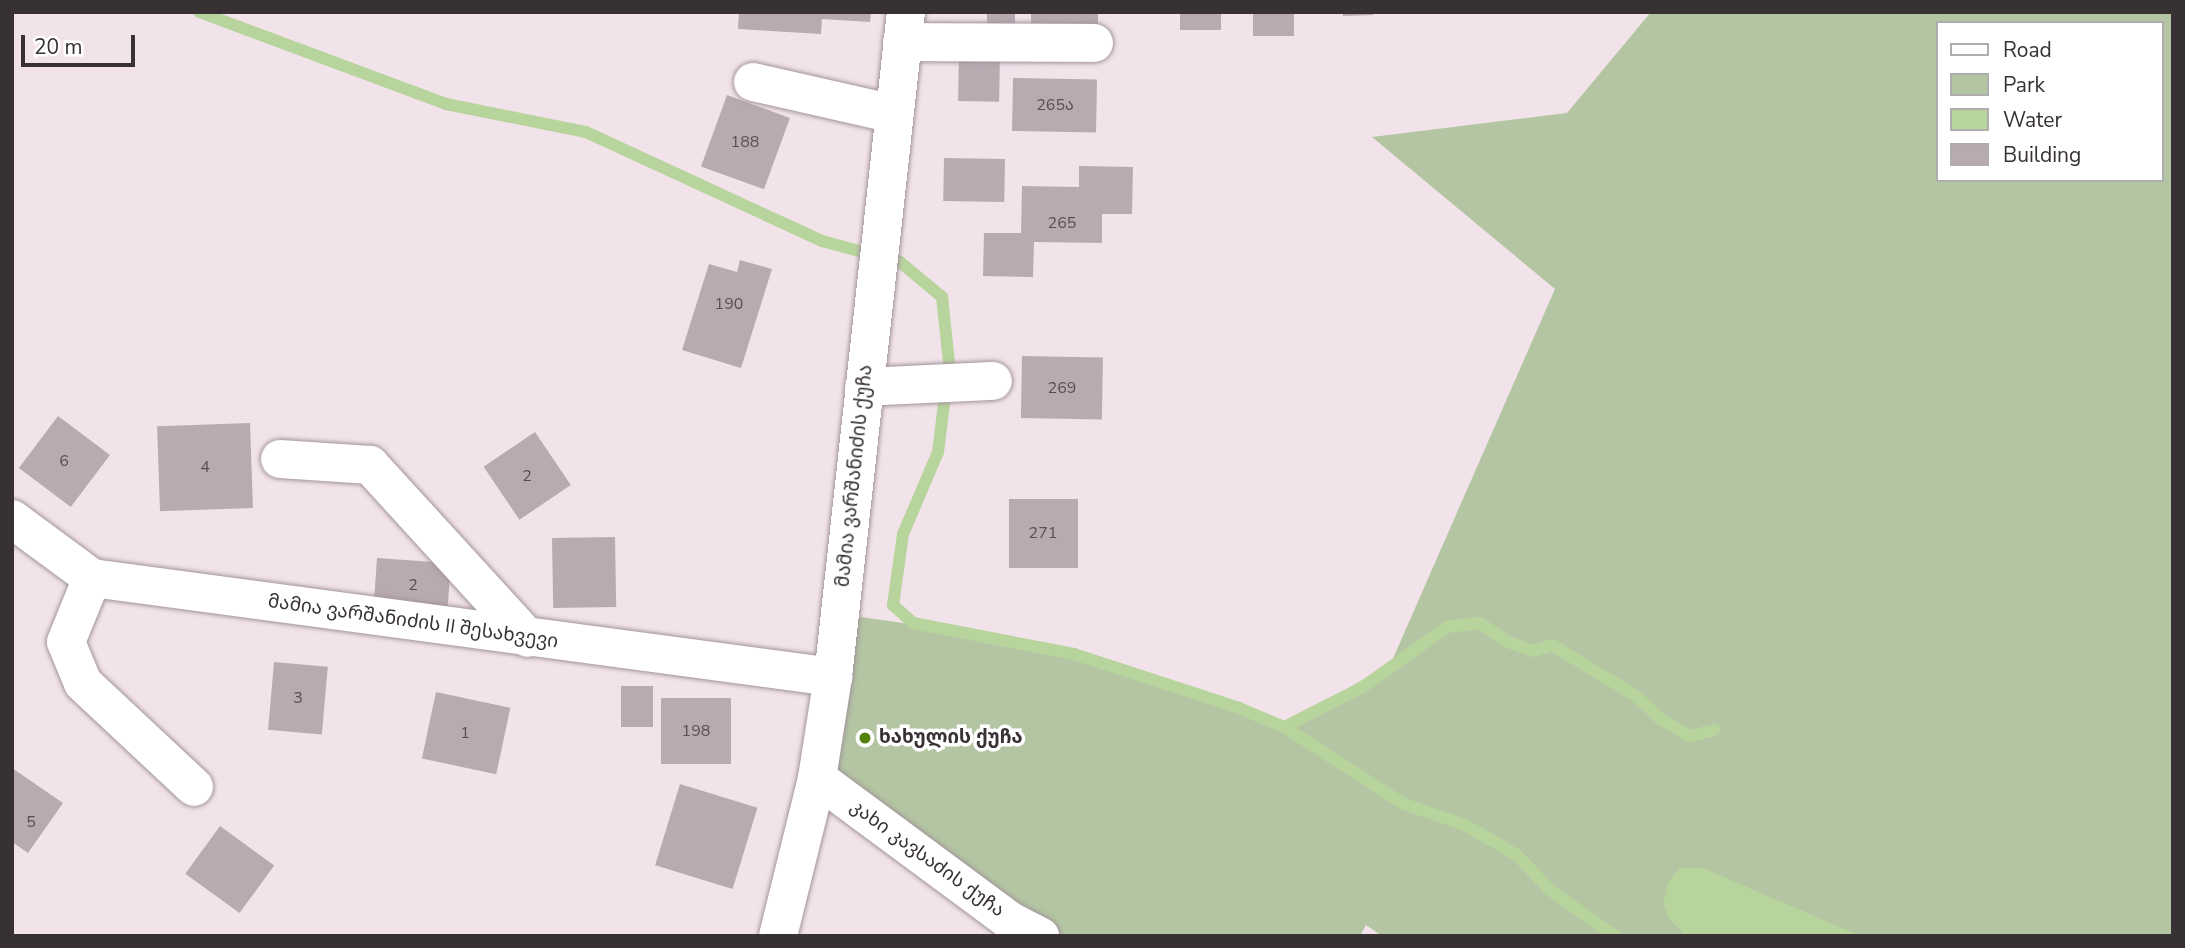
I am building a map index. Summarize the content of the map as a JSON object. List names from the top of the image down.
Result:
{
  "streets": {
    "street": ["მამია ვარშანიძის ქუჩა", "მამია ვარშანიძის II შესახვევი", "კახი კავსაძის ქუჩა"]
  },
  "crossings": [
    ["მამია ვარშანიძის ქუჩა", "მამია ვარშანიძის II შესახვევი"],
    ["მამია ვარშანიძის ქუჩა", "კახი კავსაძის ქუჩა"]
  ],
  "places": ["ხახულის ქუჩა"],
  "house_numbers": [
    "265ა",
    "188",
    "265",
    "190",
    "269",
    "6",
    "4",
    "2",
    "271",
    "2",
    "3",
    "198",
    "1",
    "5"
  ],
  "legend": [
    "Road",
    "Park",
    "Water",
    "Building"
  ],
  "scale_bar": "20 m"
}
